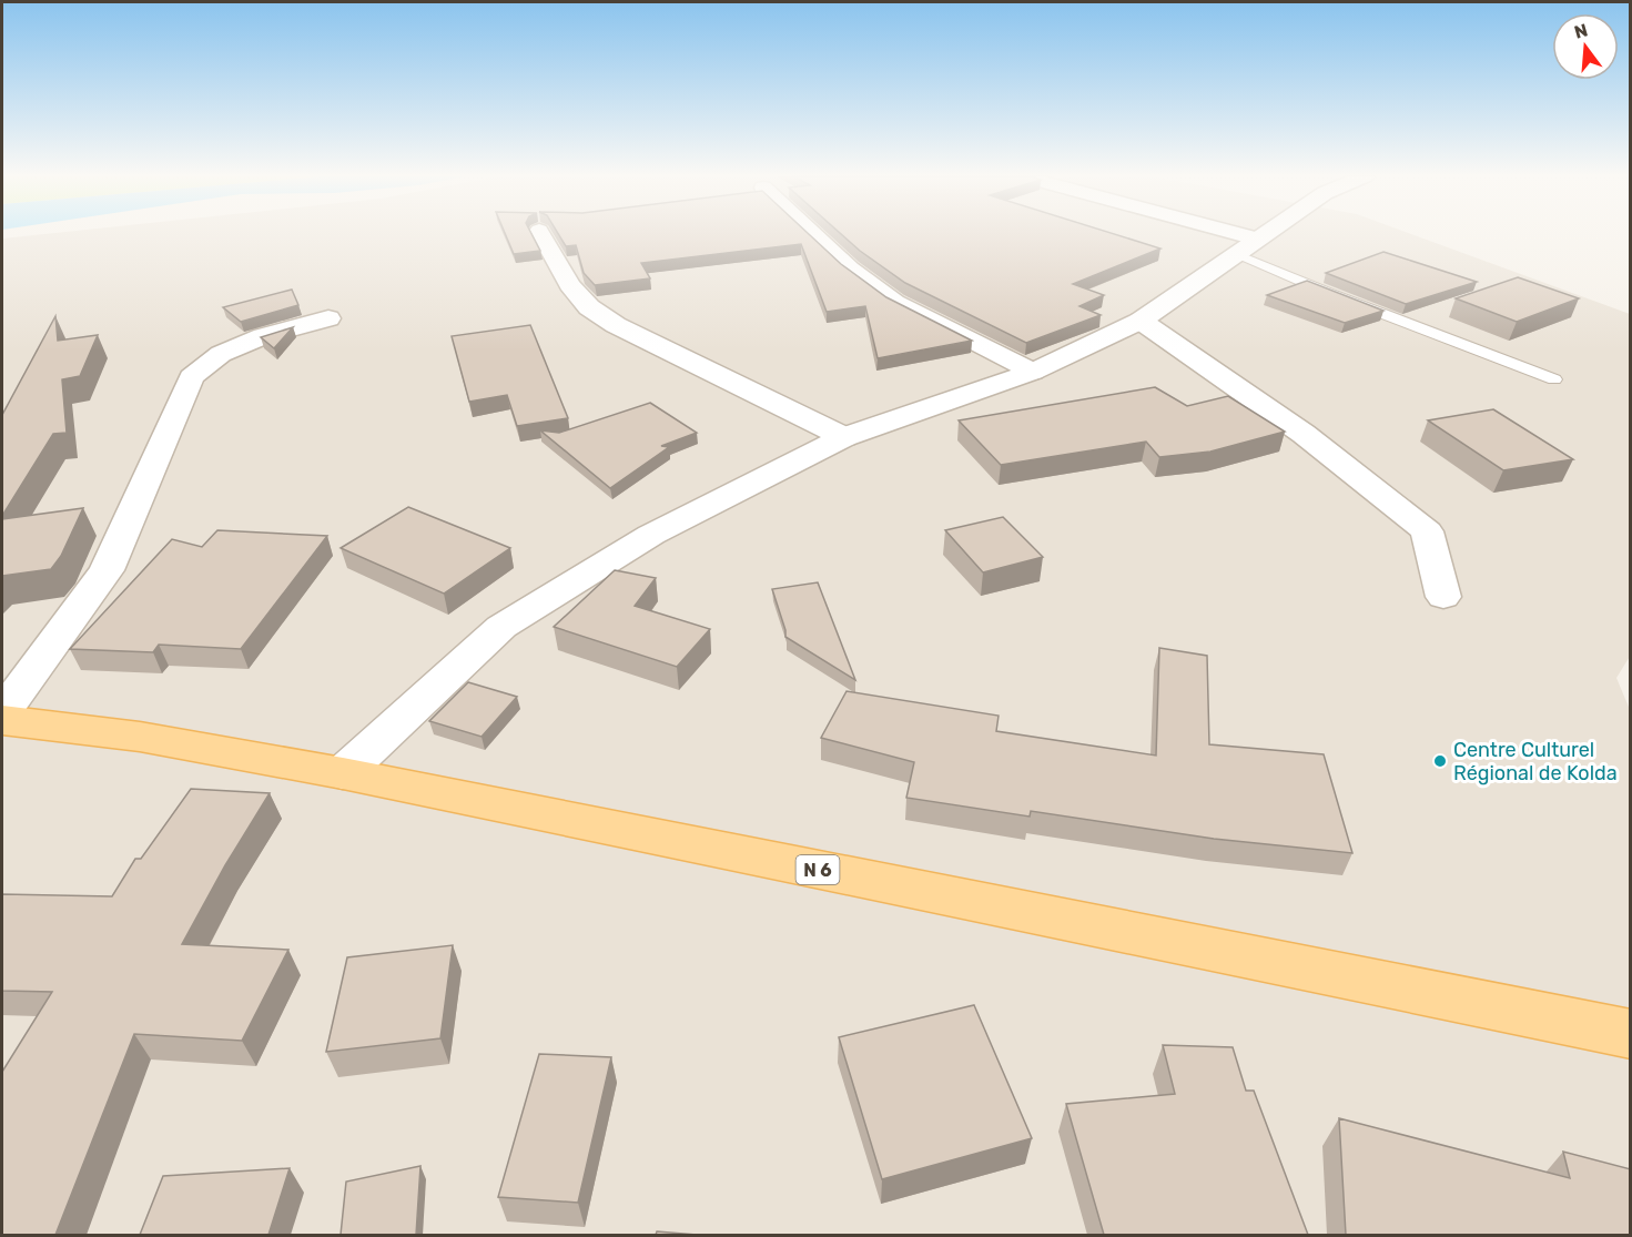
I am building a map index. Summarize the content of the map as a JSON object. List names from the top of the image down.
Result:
{
  "streets": {
    "main road": ["N 6"]
  },
  "places": ["Centre Culturel Régional de Kolda"],
  "north": "top"
}
